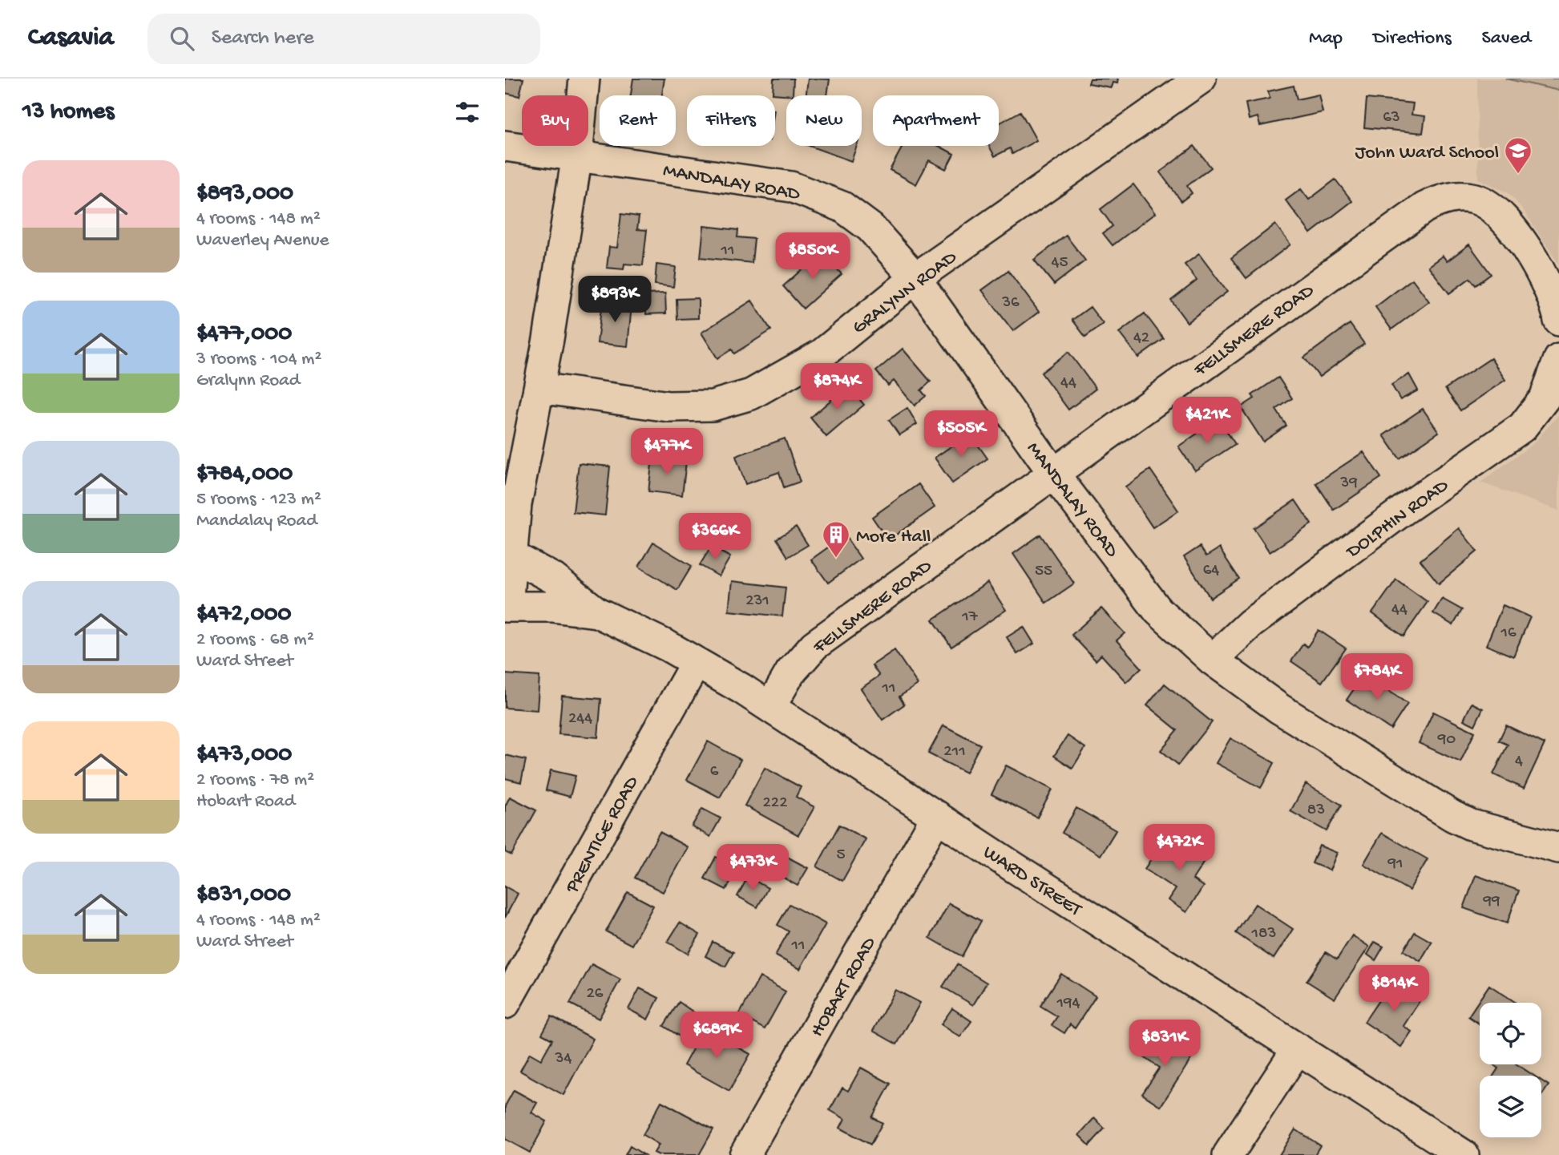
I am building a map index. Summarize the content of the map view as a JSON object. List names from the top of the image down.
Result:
{
  "streets": {
    "street": [
      "MANDALAY ROAD",
      "GRALYNN ROAD",
      "FELLSMERE ROAD",
      "DOLPHIN ROAD",
      "PRENTICE ROAD",
      "WARD STREET",
      "HOBART ROAD"
    ]
  },
  "crossings": [
    ["MANDALAY ROAD", "GRALYNN ROAD"],
    ["MANDALAY ROAD", "FELLSMERE ROAD"],
    ["MANDALAY ROAD", "DOLPHIN ROAD"],
    ["FELLSMERE ROAD", "WARD STREET"],
    ["PRENTICE ROAD", "WARD STREET"],
    ["WARD STREET", "HOBART ROAD"]
  ],
  "places": {
    "school or university": ["John Ward School"],
    "building": ["More Hall"]
  },
  "house_numbers": [
    "63",
    "11",
    "45",
    "36",
    "42",
    "44",
    "39",
    "64",
    "55",
    "231",
    "44",
    "17",
    "16",
    "11",
    "244",
    "90",
    "211",
    "4",
    "6",
    "222",
    "83",
    "5",
    "91",
    "99",
    "183",
    "11",
    "26",
    "194",
    "34"
  ],
  "page": {
    "header": "Casavia",
    "search": "Search here",
    "nav": ["Map", "Directions", "Saved"],
    "heading": "13 homes",
    "chip": [
      "Buy",
      "Rent",
      "Filters",
      "New",
      "Apartment"
    ],
    "list": [
      {
        "name": "$893,000",
        "note": "4 rooms · 148 m² · Waverley Avenue"
      },
      {
        "name": "$477,000",
        "note": "3 rooms · 104 m² · Gralynn Road"
      },
      {
        "name": "$784,000",
        "note": "5 rooms · 123 m² · Mandalay Road"
      },
      {
        "name": "$472,000",
        "note": "2 rooms · 68 m² · Ward Street"
      },
      {
        "name": "$473,000",
        "note": "2 rooms · 78 m² · Hobart Road"
      },
      {
        "name": "$831,000",
        "note": "4 rooms · 148 m² · Ward Street"
      }
    ],
    "price": [
      "$850K",
      "$893K",
      "$874K",
      "$421K",
      "$505K",
      "$477K",
      "$366K",
      "$784K",
      "$472K",
      "$473K",
      "$814K",
      "$689K",
      "$831K"
    ]
  }
}
